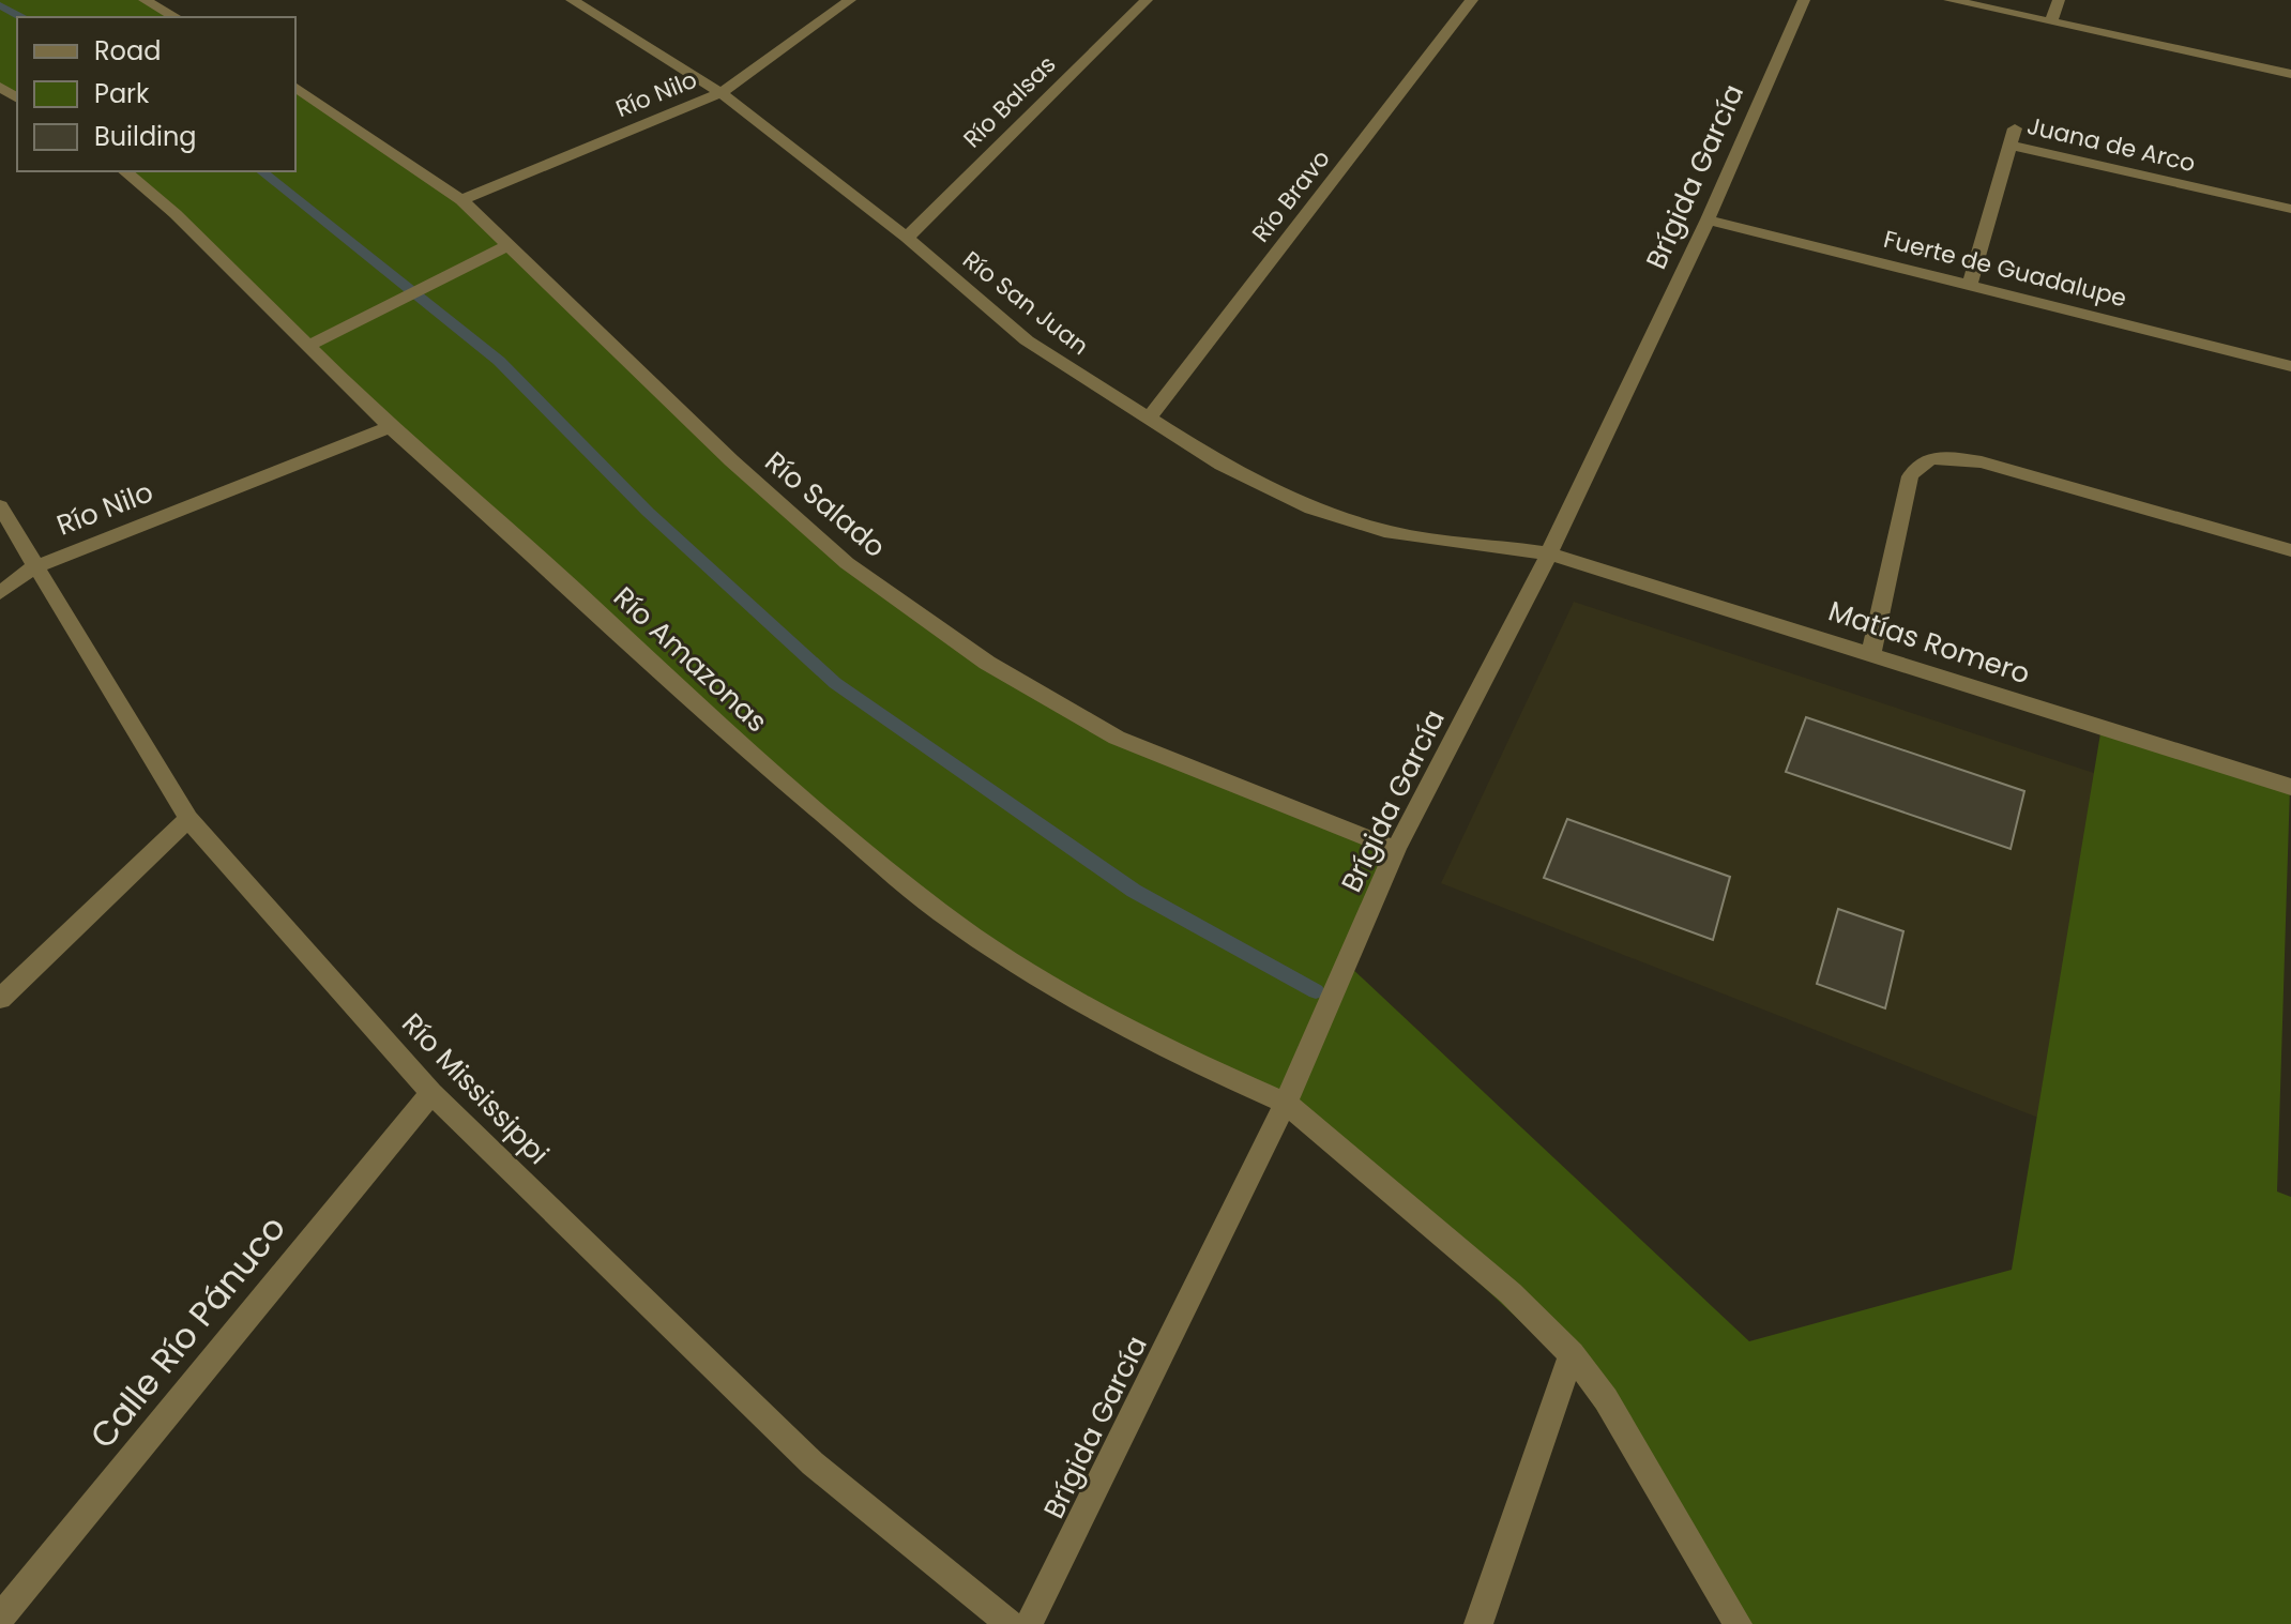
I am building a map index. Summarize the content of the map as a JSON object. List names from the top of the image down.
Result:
{
  "streets": {
    "street": [
      "Río Nilo",
      "Río Balsas",
      "Juana de Arco",
      "Brígida García",
      "Río Bravo",
      "Fuerte de Guadalupe",
      "Río San Juan",
      "Río Salado",
      "Matías Romero",
      "Río Amazonas",
      "Río Mississippi",
      "Calle Río Pánuco"
    ]
  },
  "crossings": [
    ["Río Nilo", "Río San Juan"],
    ["Río Nilo", "Río Salado"],
    ["Río Nilo", "Río Amazonas"],
    ["Río Nilo", "Río Mississippi"],
    ["Río Balsas", "Río San Juan"],
    ["Juana de Arco", "Fuerte de Guadalupe"],
    ["Brígida García", "Fuerte de Guadalupe"],
    ["Brígida García", "Río San Juan"],
    ["Brígida García", "Río Salado"],
    ["Brígida García", "Matías Romero"],
    ["Brígida García", "Río Amazonas"],
    ["Río Bravo", "Río San Juan"],
    ["Río San Juan", "Matías Romero"],
    ["Río Mississippi", "Calle Río Pánuco"]
  ],
  "legend": ["Road", "Park", "Building"]
}
